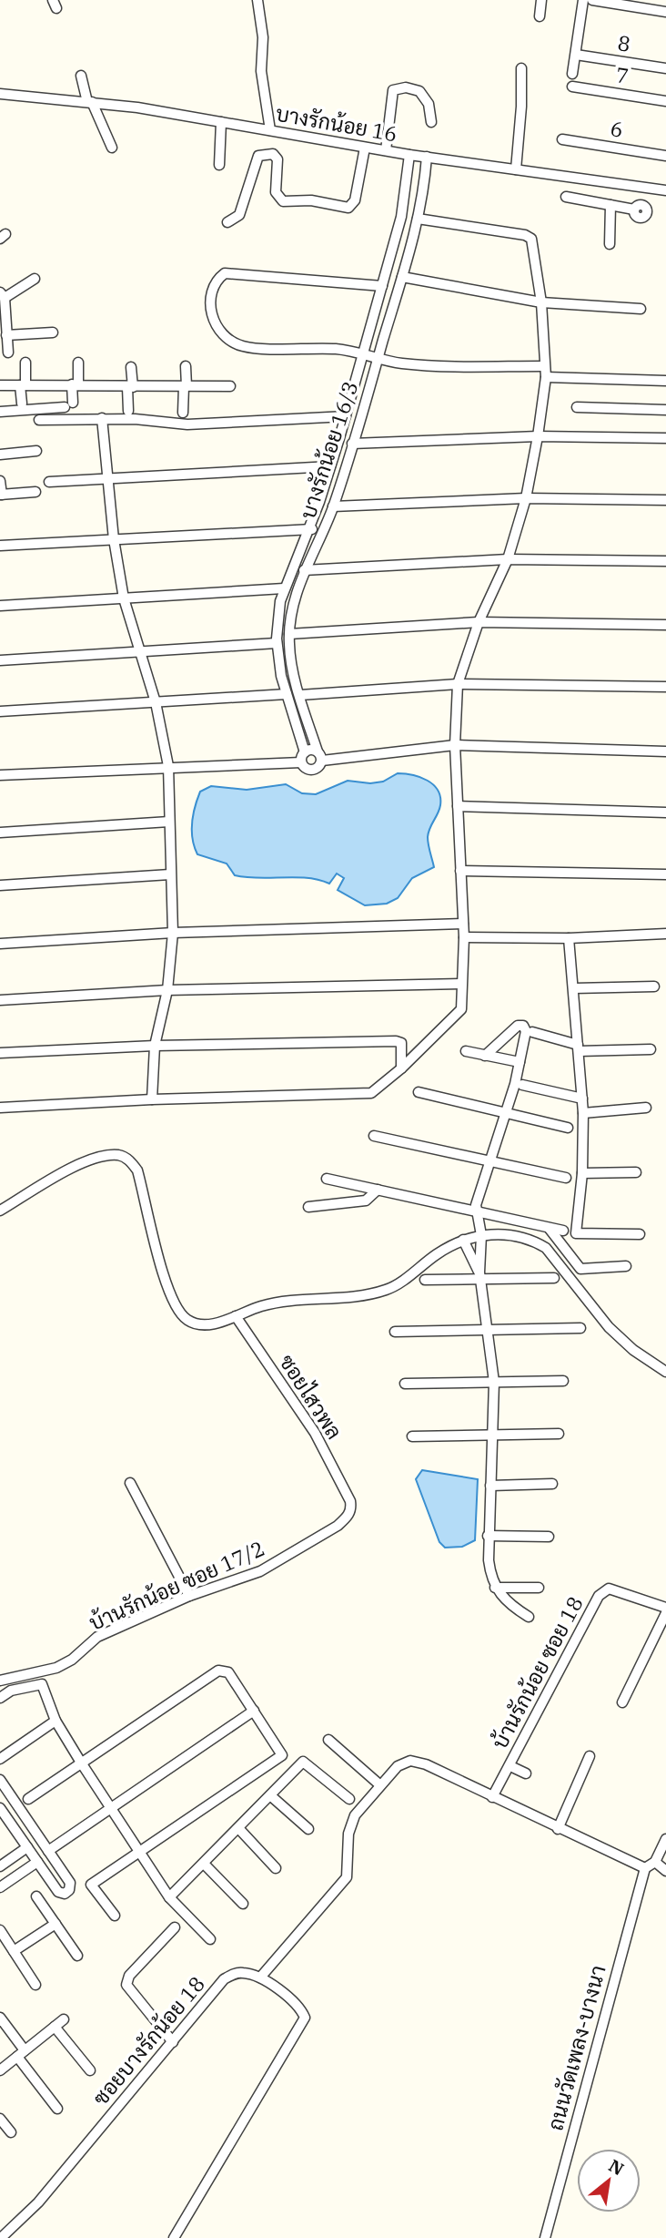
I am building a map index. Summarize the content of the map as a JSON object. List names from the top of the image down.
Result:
{
  "streets": {
    "street": [
      "8",
      "7",
      "บางรักน้อย 16",
      "6",
      "บางรักน้อย 16/3",
      "ซอยไสวพล",
      "บ้านรักน้อย ซอย 17/2",
      "บ้านรักน้อย ซอย 18",
      "ซอยบางรักน้อย 18",
      "ถนนวัดเพลง-บางนา"
    ]
  },
  "crossings": [
    ["บางรักน้อย 16", "บางรักน้อย 16/3"],
    ["ซอยไสวพล", "บ้านรักน้อย ซอย 17/2"]
  ],
  "north": "top right"
}
